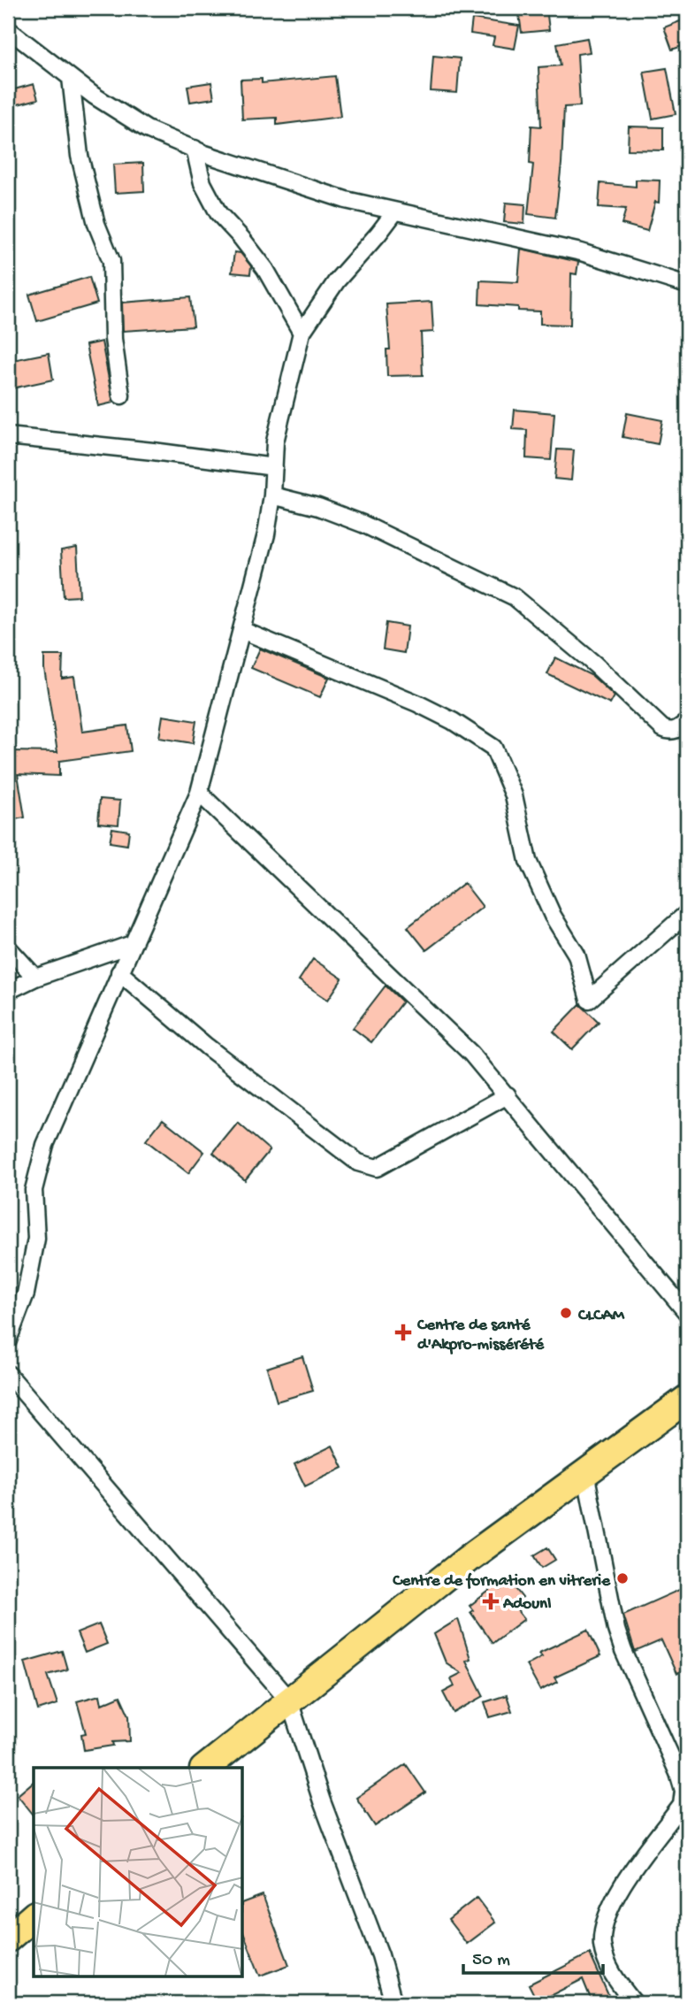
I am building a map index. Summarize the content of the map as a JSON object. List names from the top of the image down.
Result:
{
  "places": {
    "other": ["CLCAM", "Centre de formation en vitrerie"],
    "health": ["Centre de santé d'Akpro-missérété", "Adounl"]
  },
  "scale_bar": "50 m"
}
